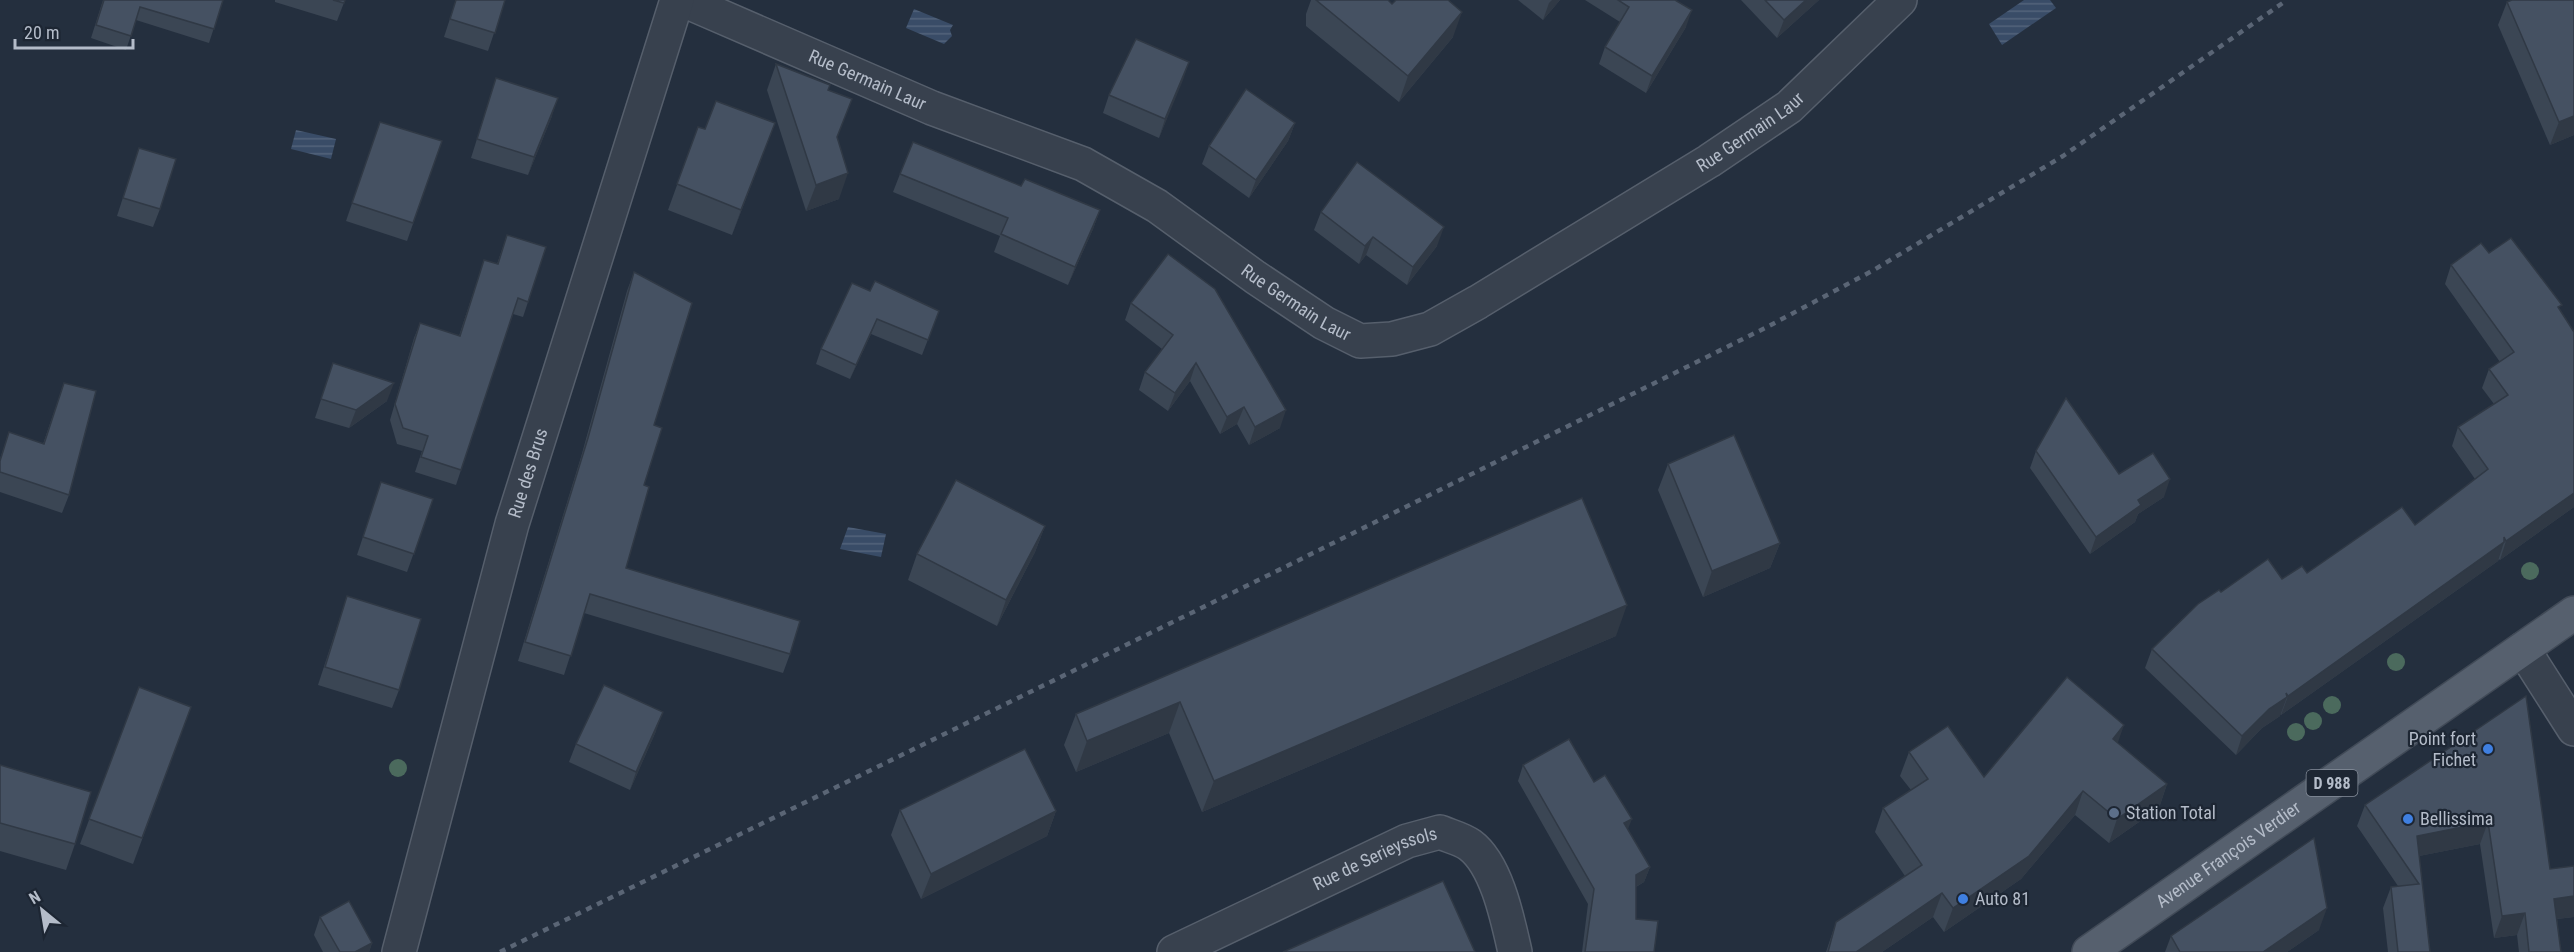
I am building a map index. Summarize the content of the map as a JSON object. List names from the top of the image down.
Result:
{
  "streets": {
    "main road": ["D 988", "Avenue François Verdier"],
    "street": ["Rue Germain Laur", "Rue des Brus", "Rue de Serieyssols"]
  },
  "places": [
    "Point fort Fichet",
    "Station Total",
    "Bellissima",
    "Auto 81"
  ],
  "scale_bar": "20 m",
  "north": "top left"
}
